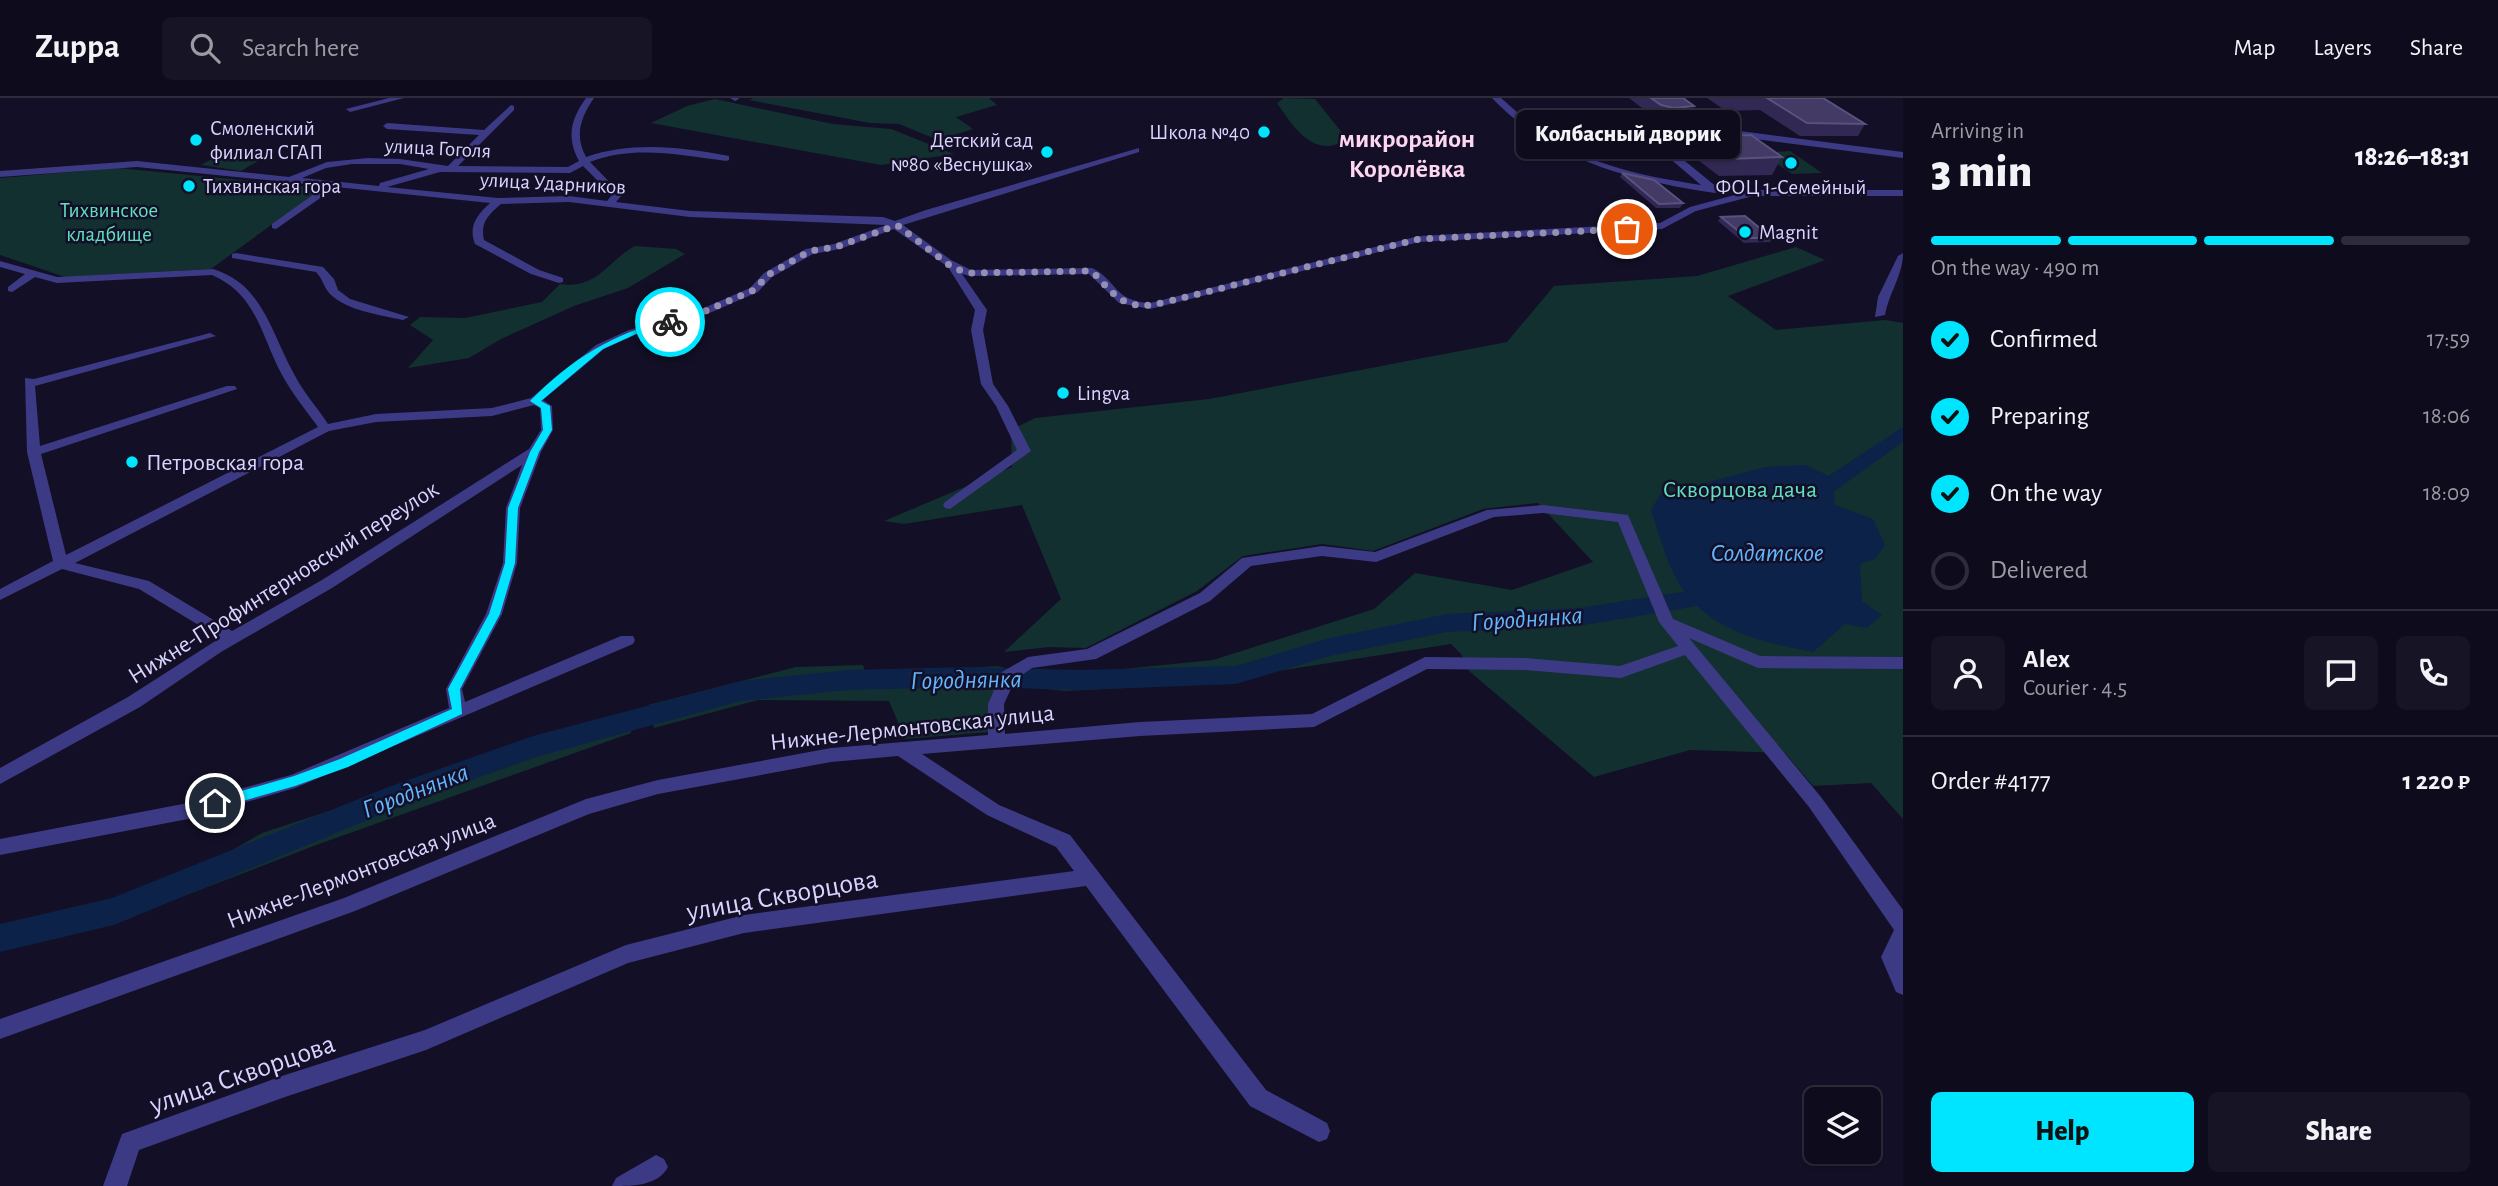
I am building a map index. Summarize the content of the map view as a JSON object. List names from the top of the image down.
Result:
{
  "streets": {
    "street": [
      "улица Гоголя",
      "улица Ударников",
      "Нижне-Профинтерновский переулок",
      "Нижне-Лермонтовская улица",
      "улица Скворцова"
    ]
  },
  "crossings": [
    ["улица Гоголя", "улица Ударников"]
  ],
  "districts": ["микрорайон Королёвка"],
  "water": ["Солдатское", "Городнянка"],
  "parks": ["Тихвинское кладбище", "Скворцова дача"],
  "places": [
    "Школа №40",
    "Смоленский филиал СГАП",
    "Детский сад №80 «Веснушка»",
    "ФОЦ 1-Семейный",
    "Тихвинская гора",
    "Колбасный дворик",
    "Magnit",
    "Lingva",
    "Петровская гора"
  ],
  "page": {
    "header": "Zuppa",
    "search": "Search here",
    "nav": ["Map", "Layers", "Share"],
    "heading": ["3 min", "Arriving in", "18:26–18:31"],
    "panel": [
      "Alex",
      "Courier · 4.5",
      "Order #4177",
      "1 220 ₽"
    ],
    "bubble": "Колбасный дворик",
    "bar": "On the way · 490 m",
    "list": [
      ["Confirmed", "17:59"],
      ["Preparing", "18:06"],
      ["On the way", "18:09"],
      "Delivered"
    ],
    "buttons": ["Help", "Share"]
  }
}
